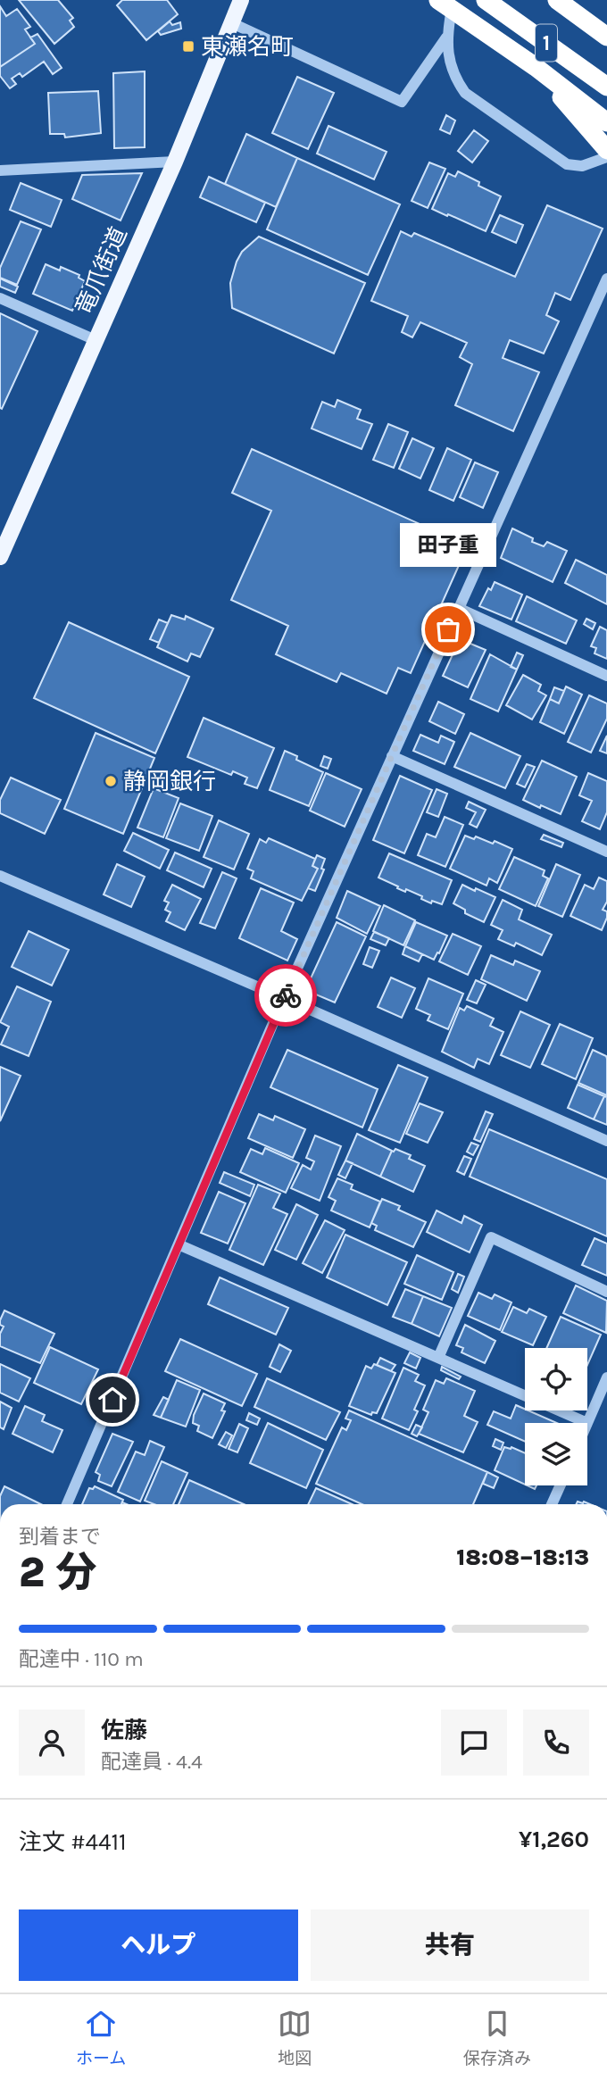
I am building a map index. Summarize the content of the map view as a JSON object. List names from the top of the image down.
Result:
{
  "streets": {
    "highway": ["1"],
    "main road": ["竜爪街道"]
  },
  "places": {
    "transit": ["東瀬名町"],
    "other": ["田子重", "静岡銀行"]
  },
  "page": {
    "bubble": "田子重",
    "heading": ["2 分", "到着まで", "18:08–18:13"],
    "panel": [
      "佐藤",
      "配達員 · 4.4",
      "注文 #4411",
      "¥1,260"
    ],
    "bar": "配達中 · 110 m",
    "buttons": ["ヘルプ", "共有"],
    "tabs": ["ホーム", "地図", "保存済み"]
  }
}
